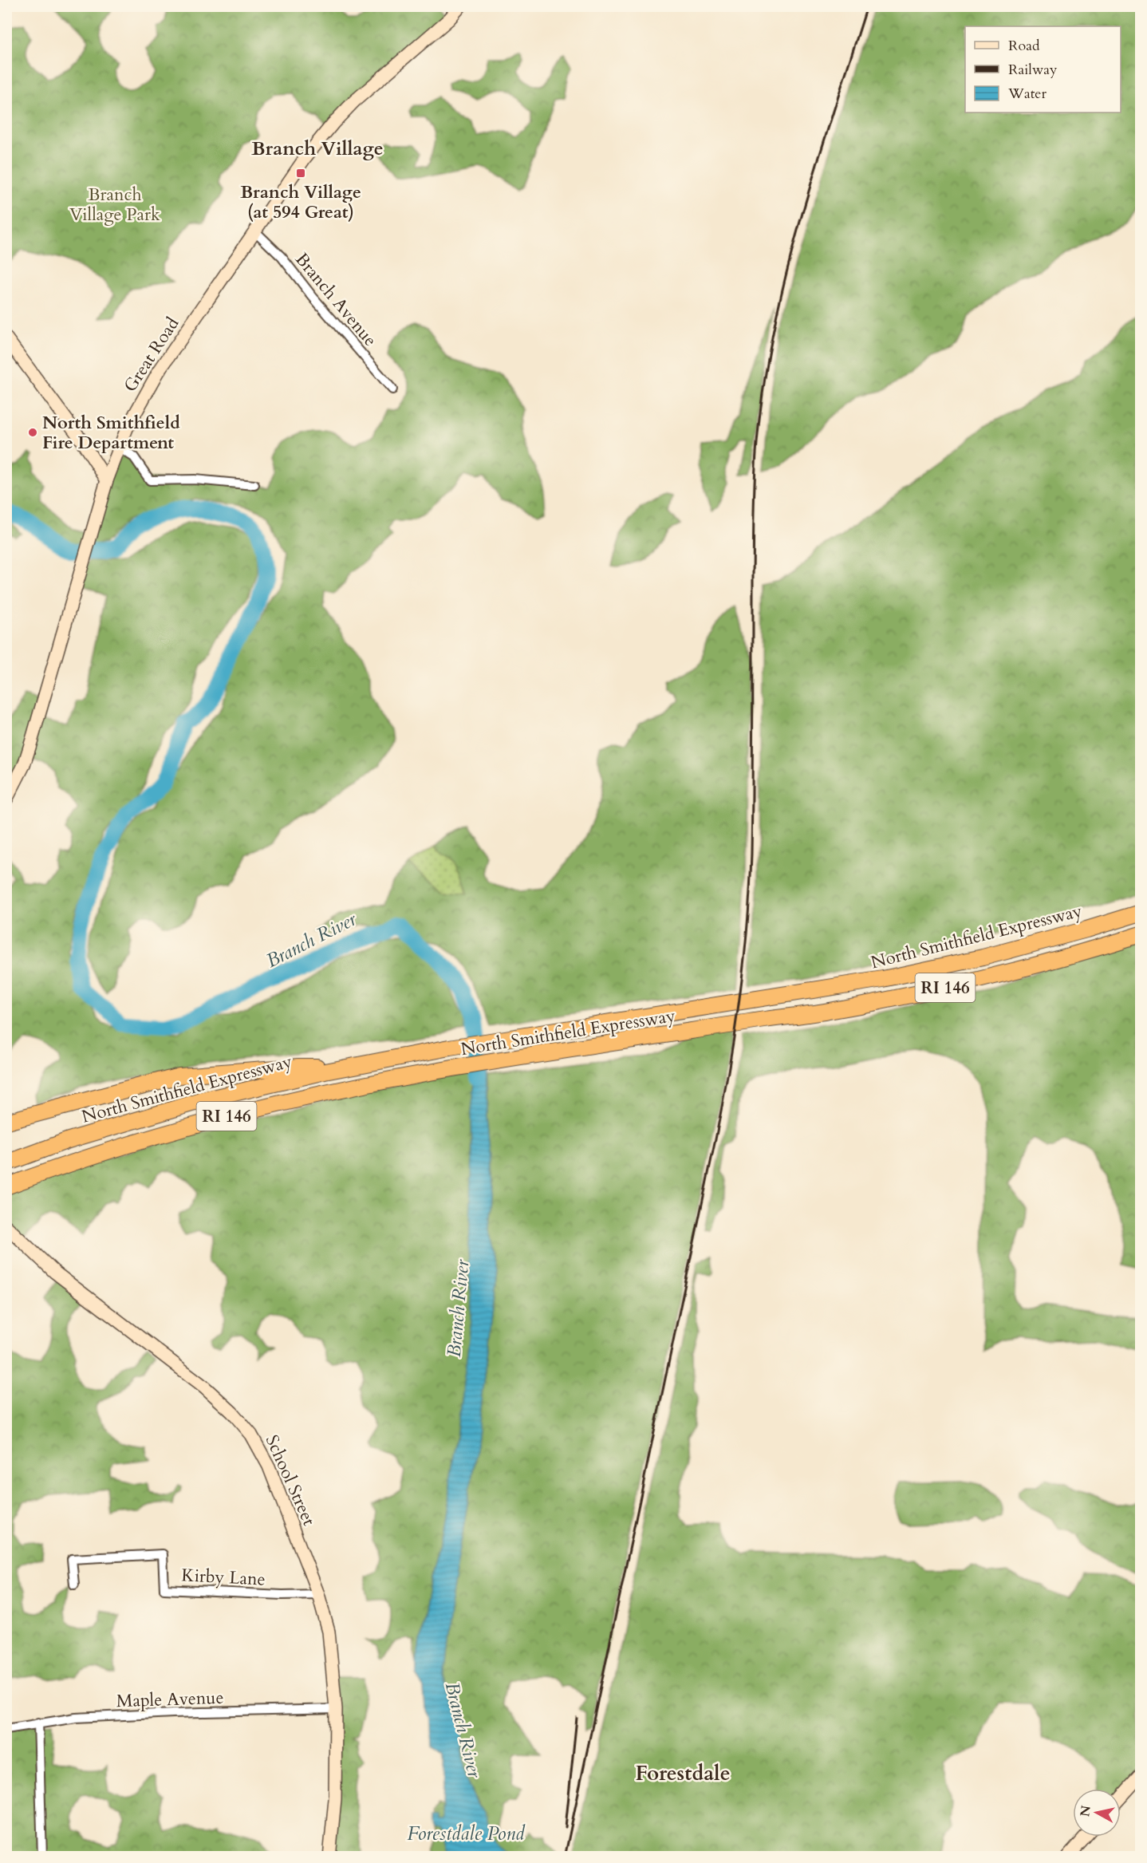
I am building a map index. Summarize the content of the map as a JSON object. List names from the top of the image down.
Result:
{
  "streets": {
    "highway": ["North Smithfield Expressway", "RI 146"],
    "main road": ["Great Road", "School Street"],
    "street": ["Branch Avenue", "Kirby Lane", "Maple Avenue"]
  },
  "crossings": [
    ["Branch Avenue", "Great Road"],
    ["School Street", "Kirby Lane"],
    ["School Street", "Maple Avenue"]
  ],
  "districts": ["Branch Village", "Forestdale"],
  "water": ["Branch River", "Forestdale Pond"],
  "parks": ["Branch Village Park"],
  "places": {
    "transit": ["Branch Village (at 594 Great)"],
    "other": ["North Smithfield Fire Department"]
  },
  "legend": ["Road", "Railway", "Water"],
  "north": "left"
}
